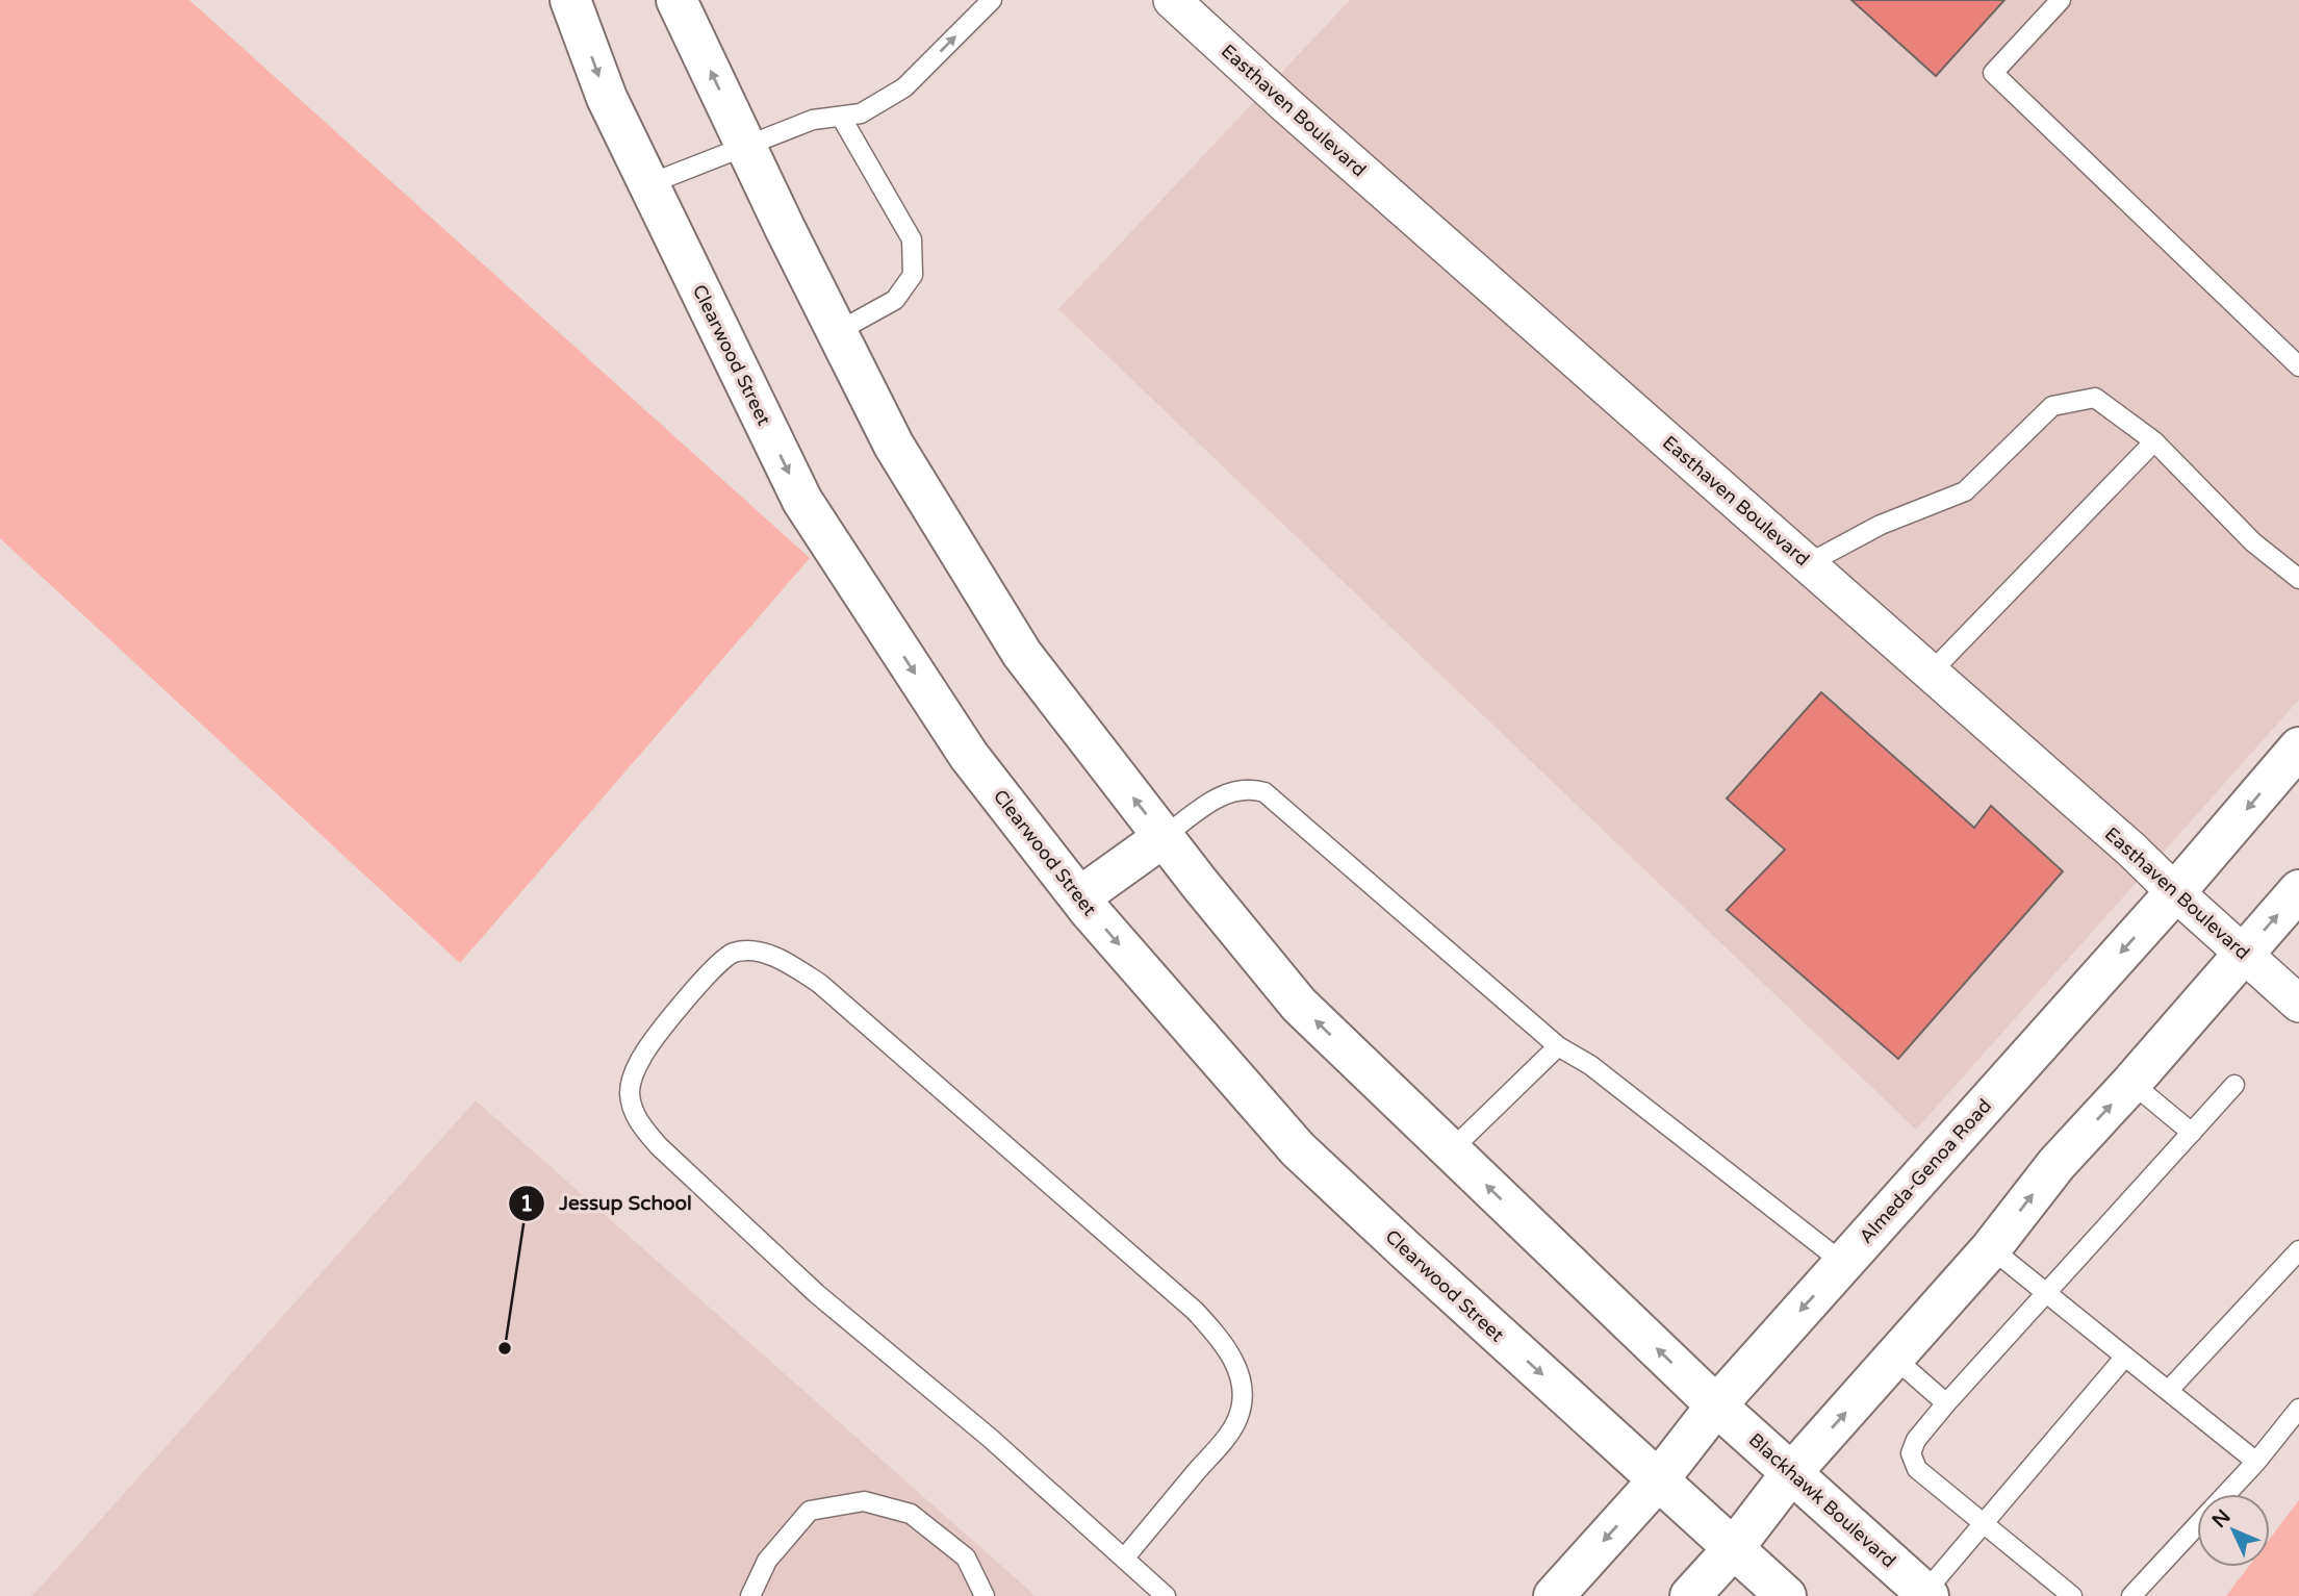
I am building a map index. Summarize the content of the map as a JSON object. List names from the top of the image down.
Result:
{
  "streets": {
    "main road": ["Clearwood Street", "Almeda-Genoa Road", "Blackhawk Boulevard"],
    "street": ["Easthaven Boulevard"]
  },
  "crossings": [
    ["Easthaven Boulevard", "Almeda-Genoa Road"],
    ["Clearwood Street", "Almeda-Genoa Road"],
    ["Almeda-Genoa Road", "Blackhawk Boulevard"]
  ],
  "places": ["Jessup School"],
  "north": "top left"
}
